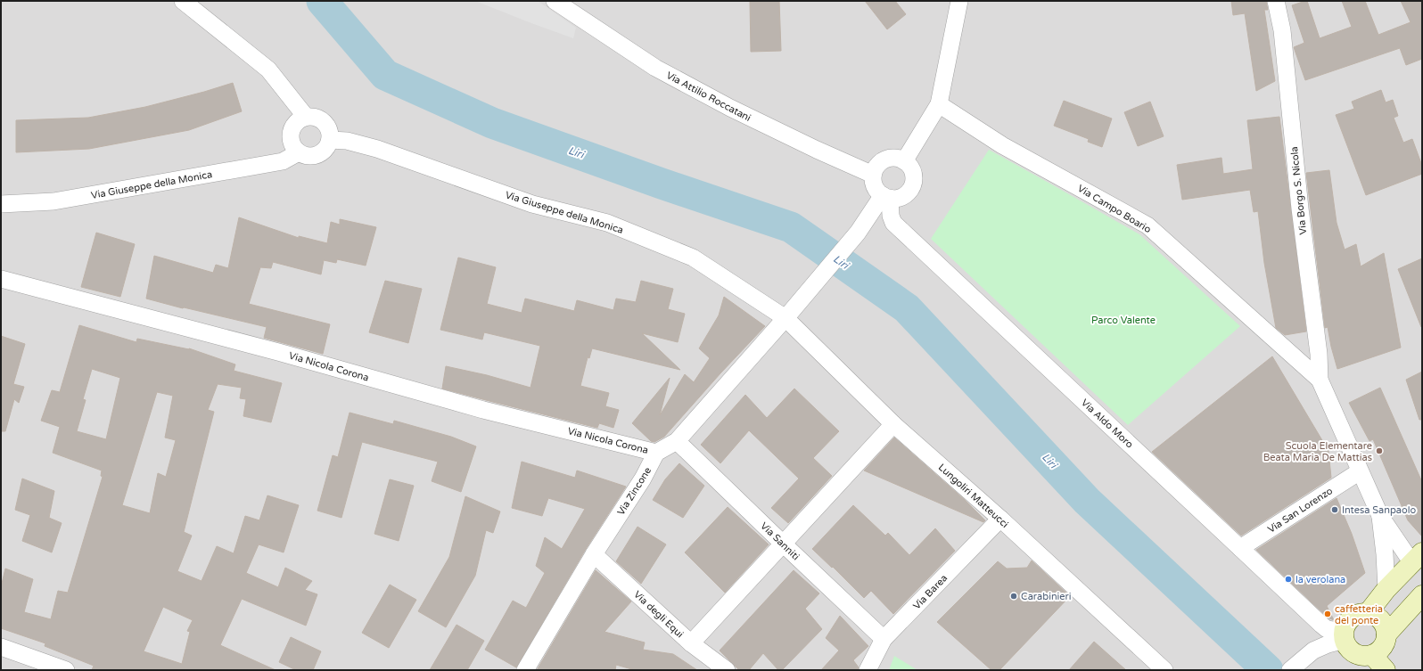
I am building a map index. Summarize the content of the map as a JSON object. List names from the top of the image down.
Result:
{
  "streets": {
    "street": [
      "Via Attilio Roccatani",
      "Via Giuseppe della Monica",
      "Via Borgo S. Nicola",
      "Via Campo Boario",
      "Via Nicola Corona",
      "Via Aldo Moro",
      "Via Zincone",
      "Lungoliri Matteucci",
      "Via San Lorenzo",
      "Via Sanniti",
      "Via Barea",
      "Via degli Equi"
    ]
  },
  "crossings": [
    ["Via Attilio Roccatani", "Via Aldo Moro"],
    ["Via Giuseppe della Monica", "Lungoliri Matteucci"],
    ["Via Borgo S. Nicola", "Via Campo Boario"],
    ["Via Nicola Corona", "Via Zincone"],
    ["Via Aldo Moro", "Via San Lorenzo"],
    ["Via Zincone", "Via degli Equi"],
    ["Lungoliri Matteucci", "Via Barea"],
    ["Via Sanniti", "Via Barea"]
  ],
  "water": ["Liri"],
  "parks": ["Parco Valente"],
  "places": [
    "Scuola Elementare Beata Maria De Mattias",
    "Intesa Sanpaolo",
    "la verolana",
    "Carabinieri",
    "caffetteria del ponte"
  ]
}
